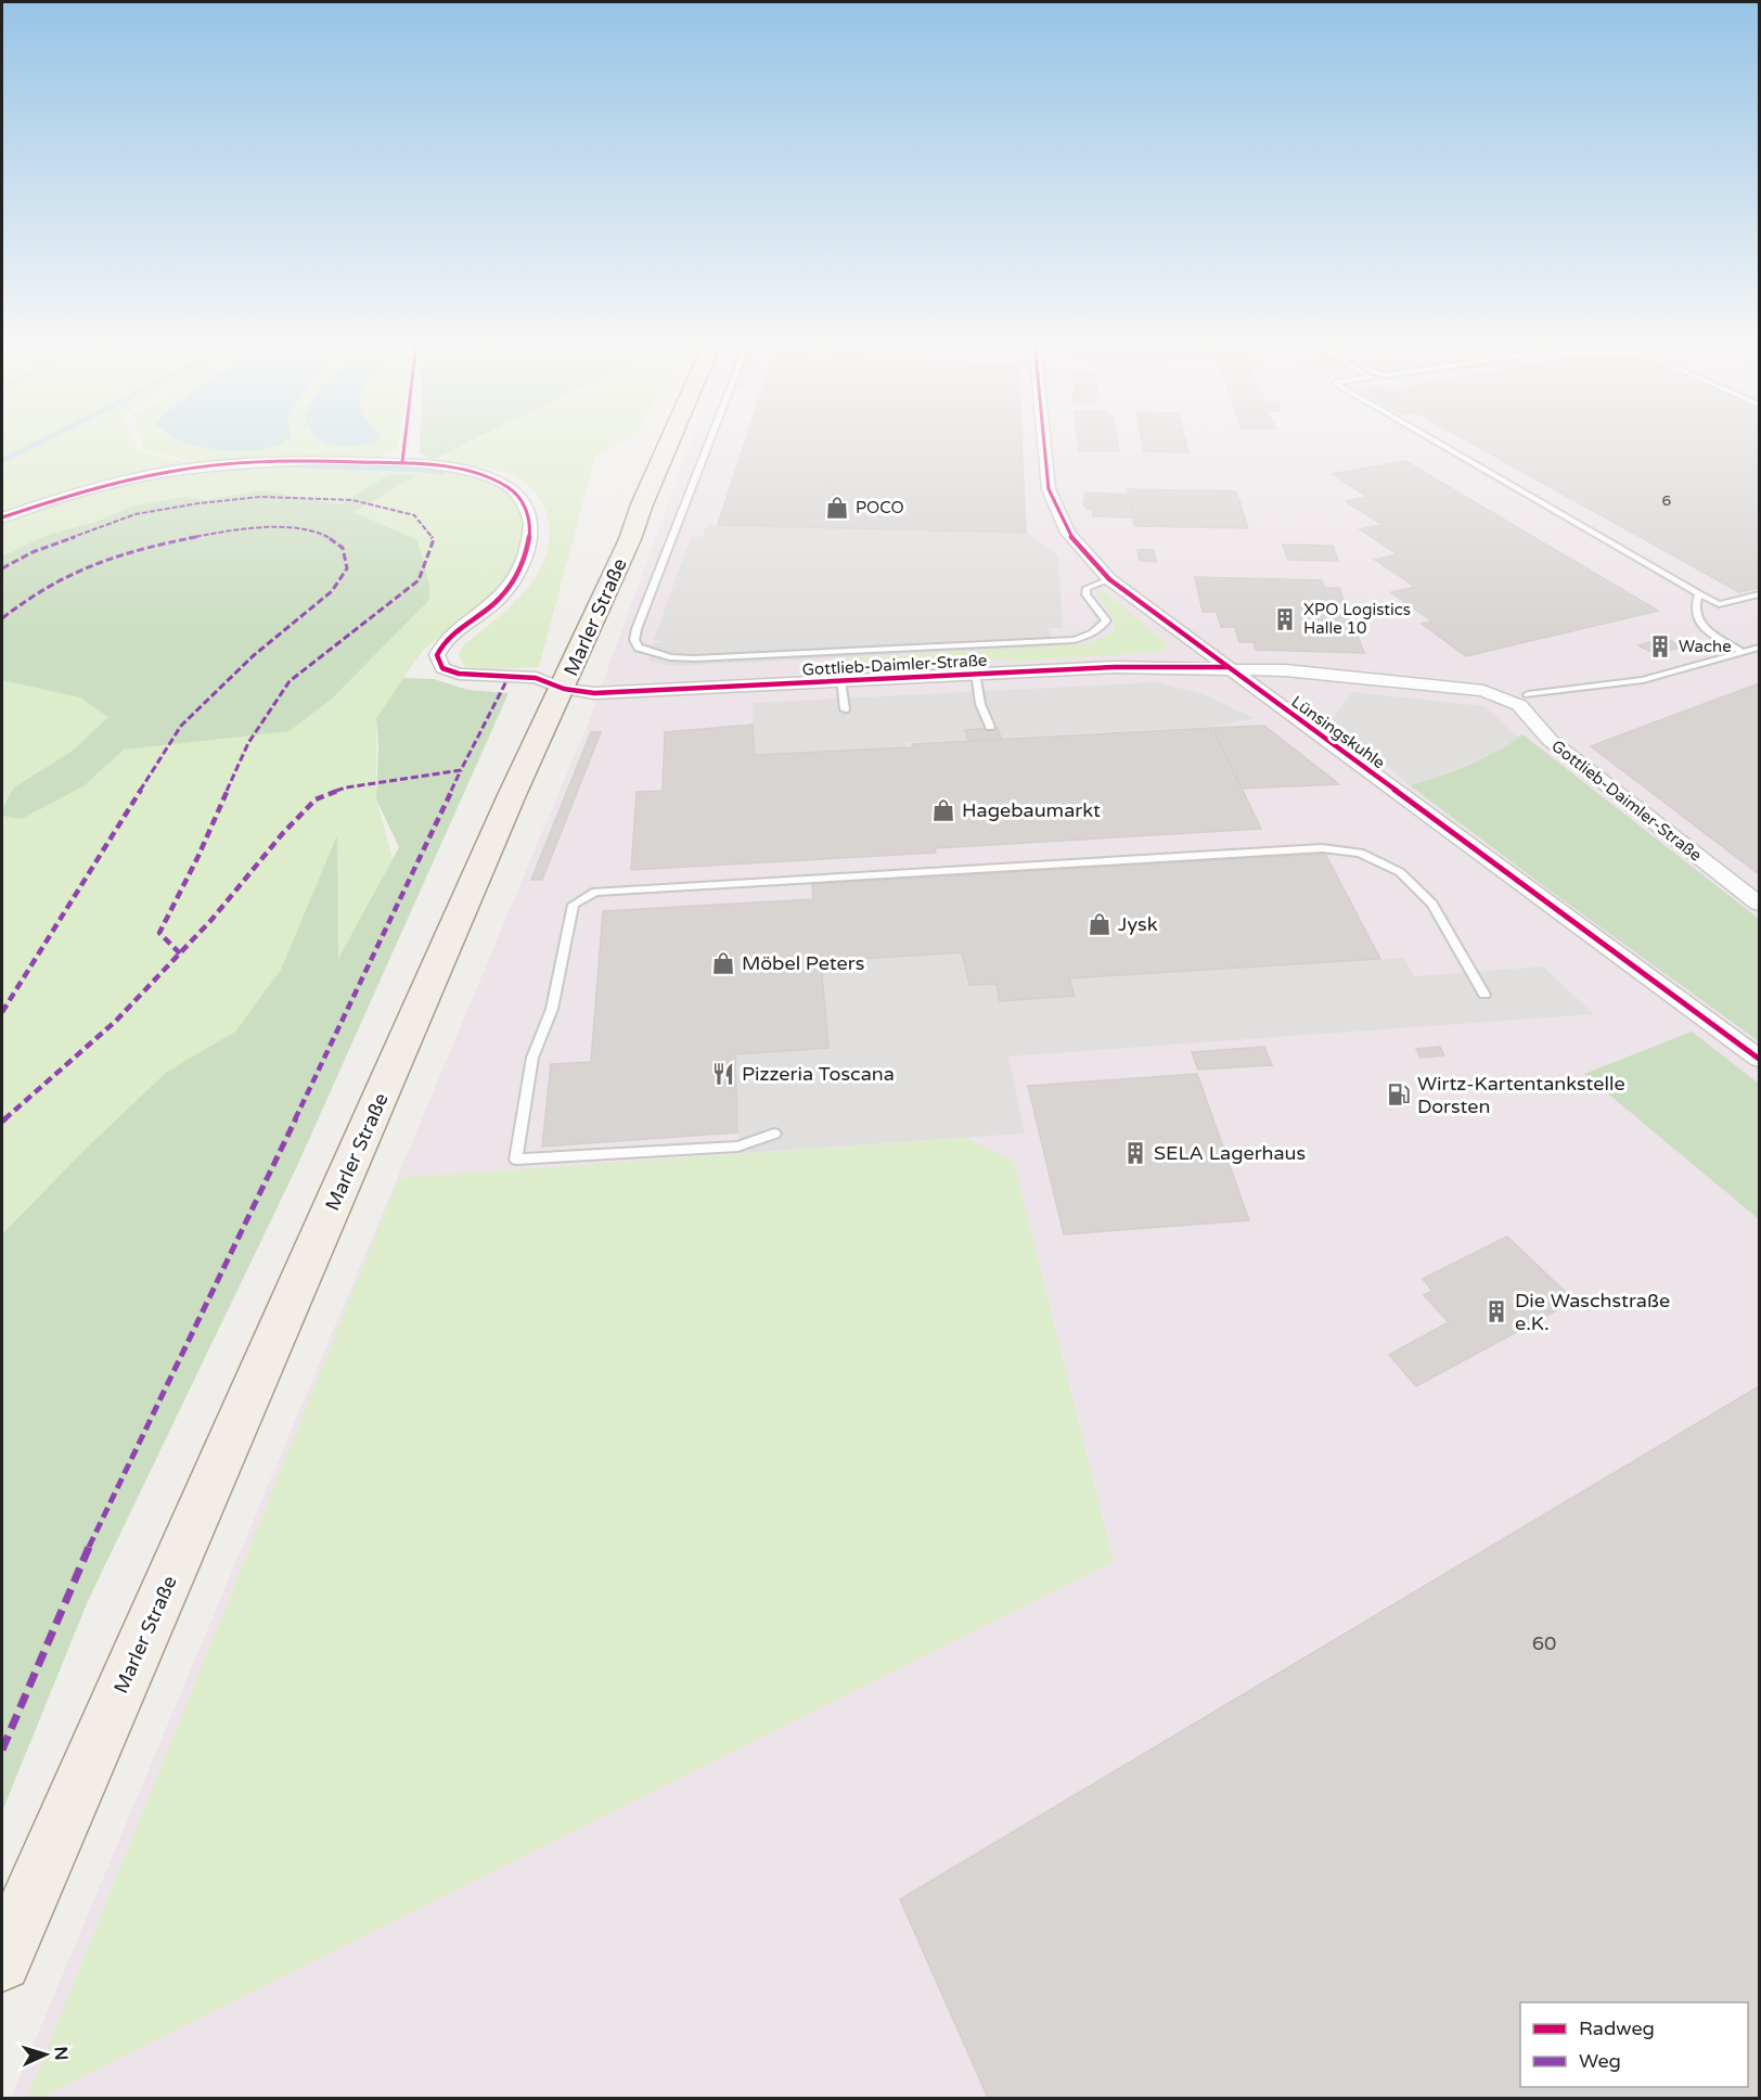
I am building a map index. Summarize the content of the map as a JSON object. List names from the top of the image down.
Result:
{
  "streets": {
    "main road": ["Marler Straße"],
    "street": ["Gottlieb-Daimler-Straße", "Lünsingskuhle"]
  },
  "crossings": [
    ["Marler Straße", "Gottlieb-Daimler-Straße"],
    ["Gottlieb-Daimler-Straße", "Lünsingskuhle"]
  ],
  "places": {
    "shop": [
      "POCO",
      "Hagebaumarkt",
      "Jysk",
      "Möbel Peters"
    ],
    "building": [
      "XPO Logistics Halle 10",
      "Wache",
      "SELA Lagerhaus",
      "Die Waschstraße e.K."
    ],
    "restaurant": ["Pizzeria Toscana"],
    "fuel station": ["Wirtz-Kartentankstelle Dorsten"]
  },
  "house_numbers": ["6", "60"],
  "legend": ["Radweg", "Weg"],
  "north": "right"
}
